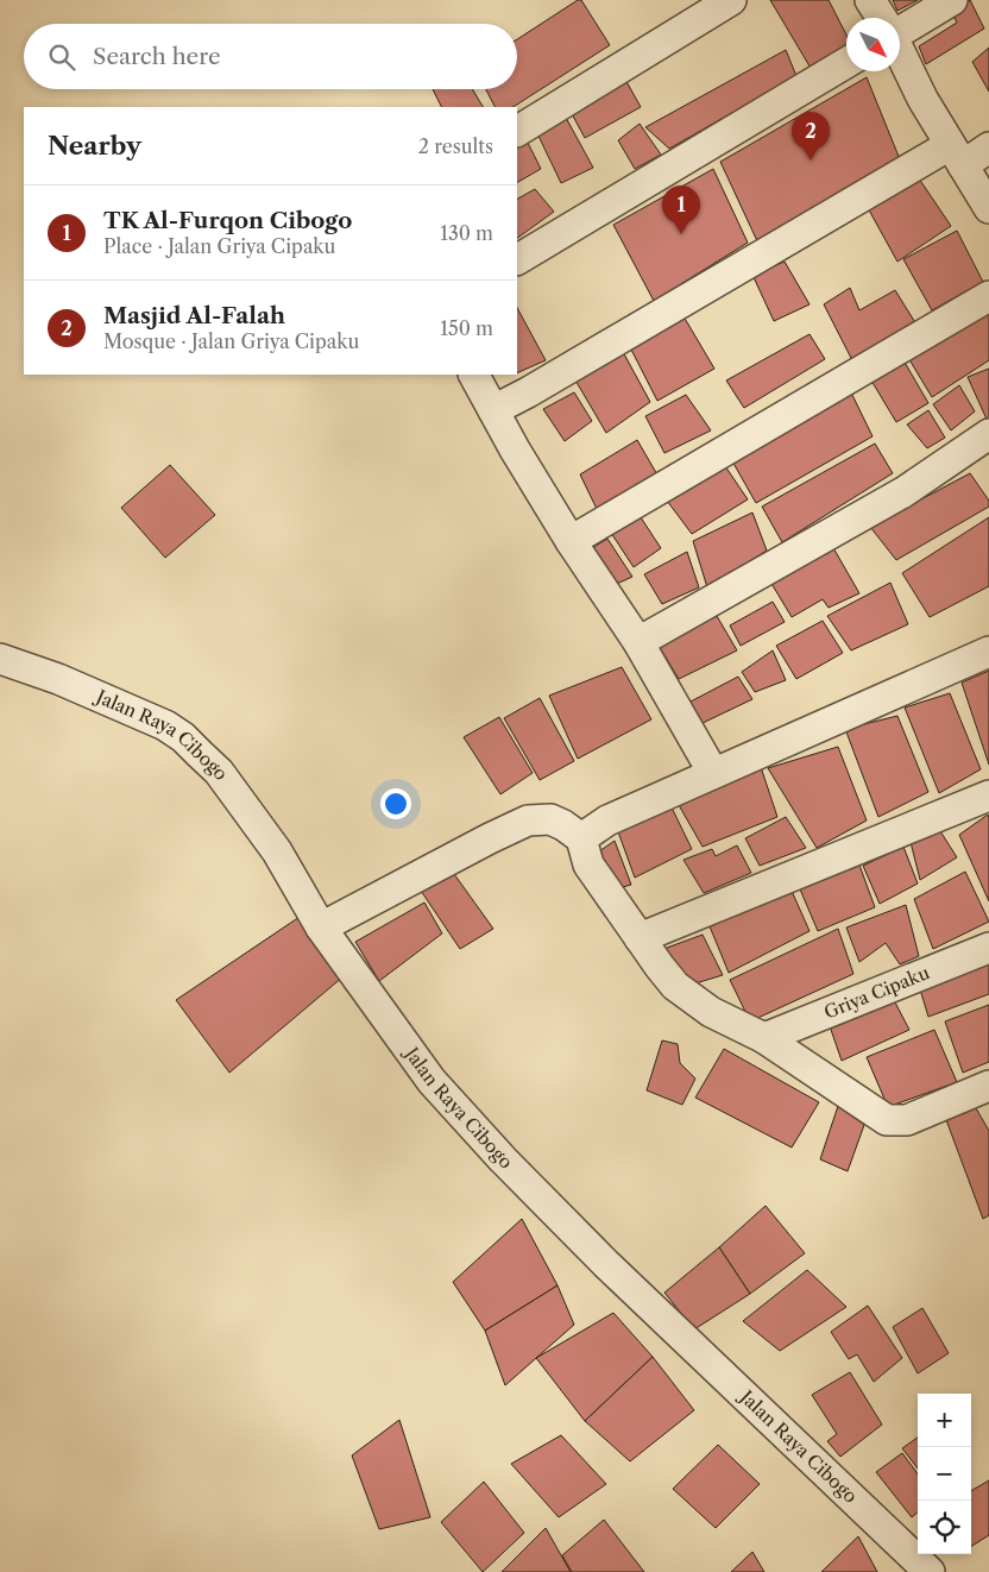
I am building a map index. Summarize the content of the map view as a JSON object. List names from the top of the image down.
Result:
{
  "streets": {
    "street": ["Jalan Raya Cibogo", "Griya Cipaku"]
  },
  "north": "bottom right",
  "page": {
    "search": "Search here",
    "heading": ["Nearby", "2 results"],
    "pins": ["2", "1"],
    "list": [
      {
        "mark": "1",
        "name": "TK Al-Furqon Cibogo",
        "note": "Place · Jalan Griya Cipaku",
        "value": "130 m"
      },
      {
        "mark": "2",
        "name": "Masjid Al-Falah",
        "note": "Mosque · Jalan Griya Cipaku",
        "value": "150 m"
      }
    ],
    "map_buttons": ["+", "−"]
  }
}
